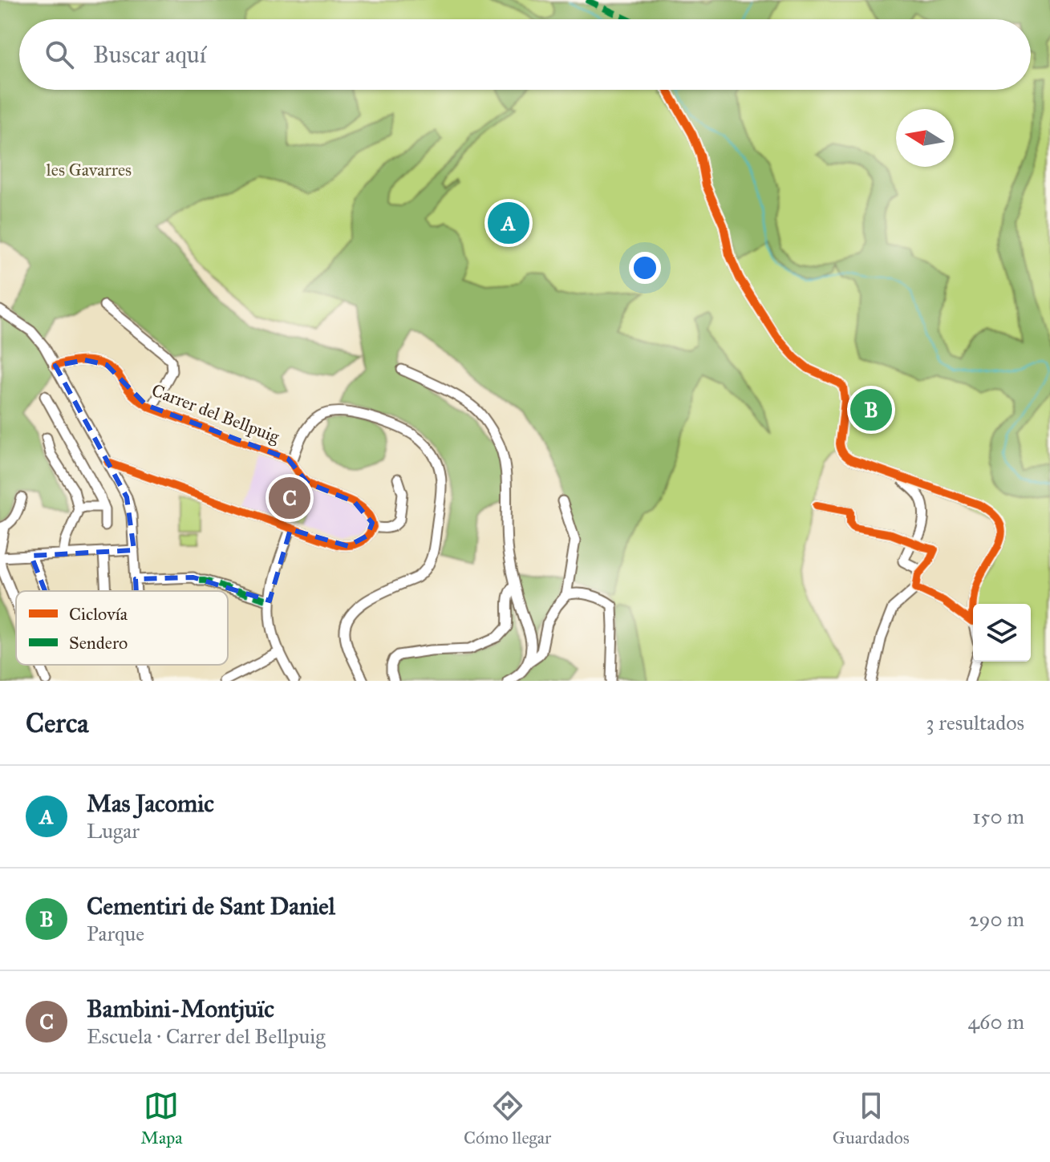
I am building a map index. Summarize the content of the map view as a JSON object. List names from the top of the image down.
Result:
{
  "streets": {
    "street": ["Carrer del Bellpuig"]
  },
  "parks": ["les Gavarres"],
  "legend": ["Ciclovía", "Sendero"],
  "north": "left",
  "page": {
    "search": "Buscar aquí",
    "pins": ["A", "B", "C"],
    "heading": ["Cerca", "3 resultados"],
    "list": [
      {
        "mark": "A",
        "name": "Mas Jacomic",
        "note": "Lugar",
        "value": "150 m"
      },
      {
        "mark": "B",
        "name": "Cementiri de Sant Daniel",
        "note": "Parque",
        "value": "290 m"
      },
      {
        "mark": "C",
        "name": "Bambini-Montjuïc",
        "note": "Escuela · Carrer del Bellpuig",
        "value": "460 m"
      }
    ],
    "nav": ["Mapa", "Cómo llegar", "Guardados"]
  }
}
